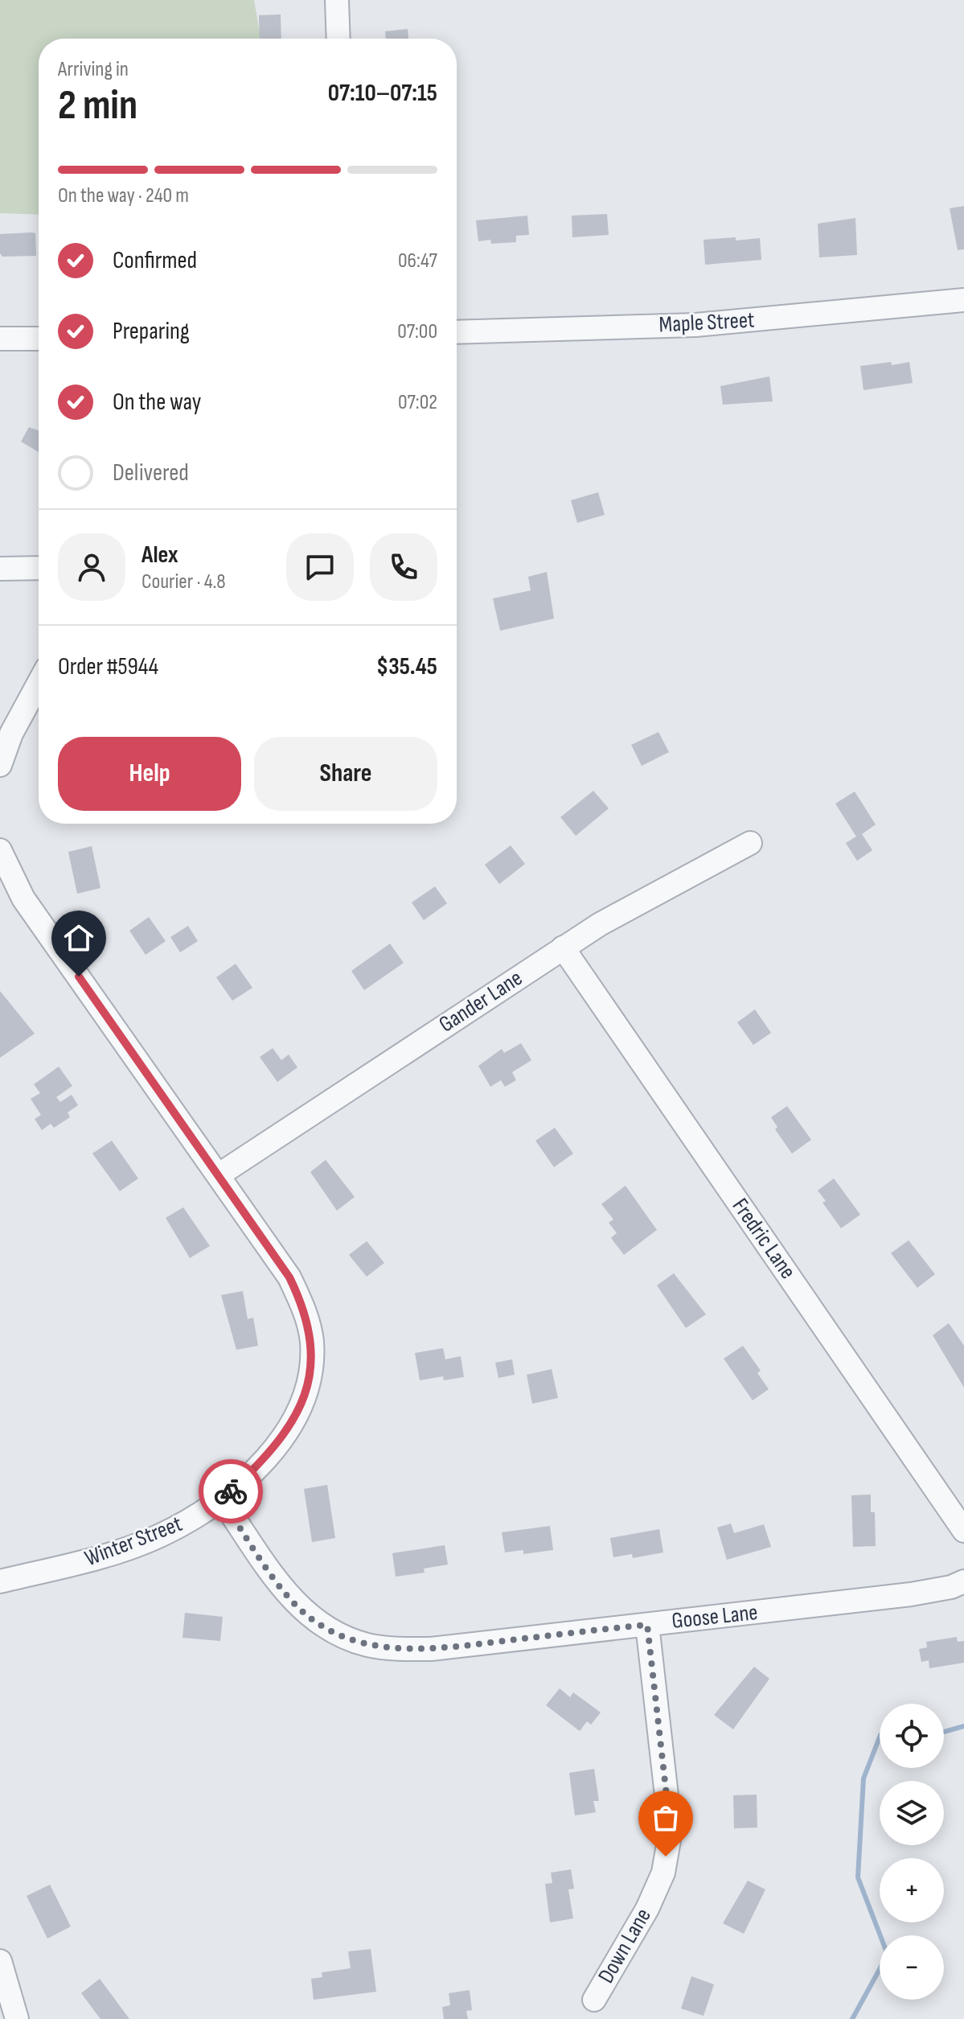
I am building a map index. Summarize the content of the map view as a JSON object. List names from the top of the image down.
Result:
{
  "streets": {
    "street": [
      "Maple Street",
      "Gander Lane",
      "Fredric Lane",
      "Winter Street",
      "Goose Lane",
      "Down Lane"
    ]
  },
  "crossings": [
    ["Gander Lane", "Fredric Lane"],
    ["Gander Lane", "Winter Street"],
    ["Winter Street", "Goose Lane"],
    ["Goose Lane", "Down Lane"]
  ],
  "page": {
    "heading": ["2 min", "Arriving in", "07:10–07:15"],
    "panel": [
      "Alex",
      "Courier · 4.8",
      "Order #5944",
      "$35.45"
    ],
    "bar": "On the way · 240 m",
    "list": [
      ["Confirmed", "06:47"],
      ["Preparing", "07:00"],
      ["On the way", "07:02"],
      "Delivered"
    ],
    "buttons": ["Help", "Share"],
    "map_buttons": ["+", "−"]
  }
}
